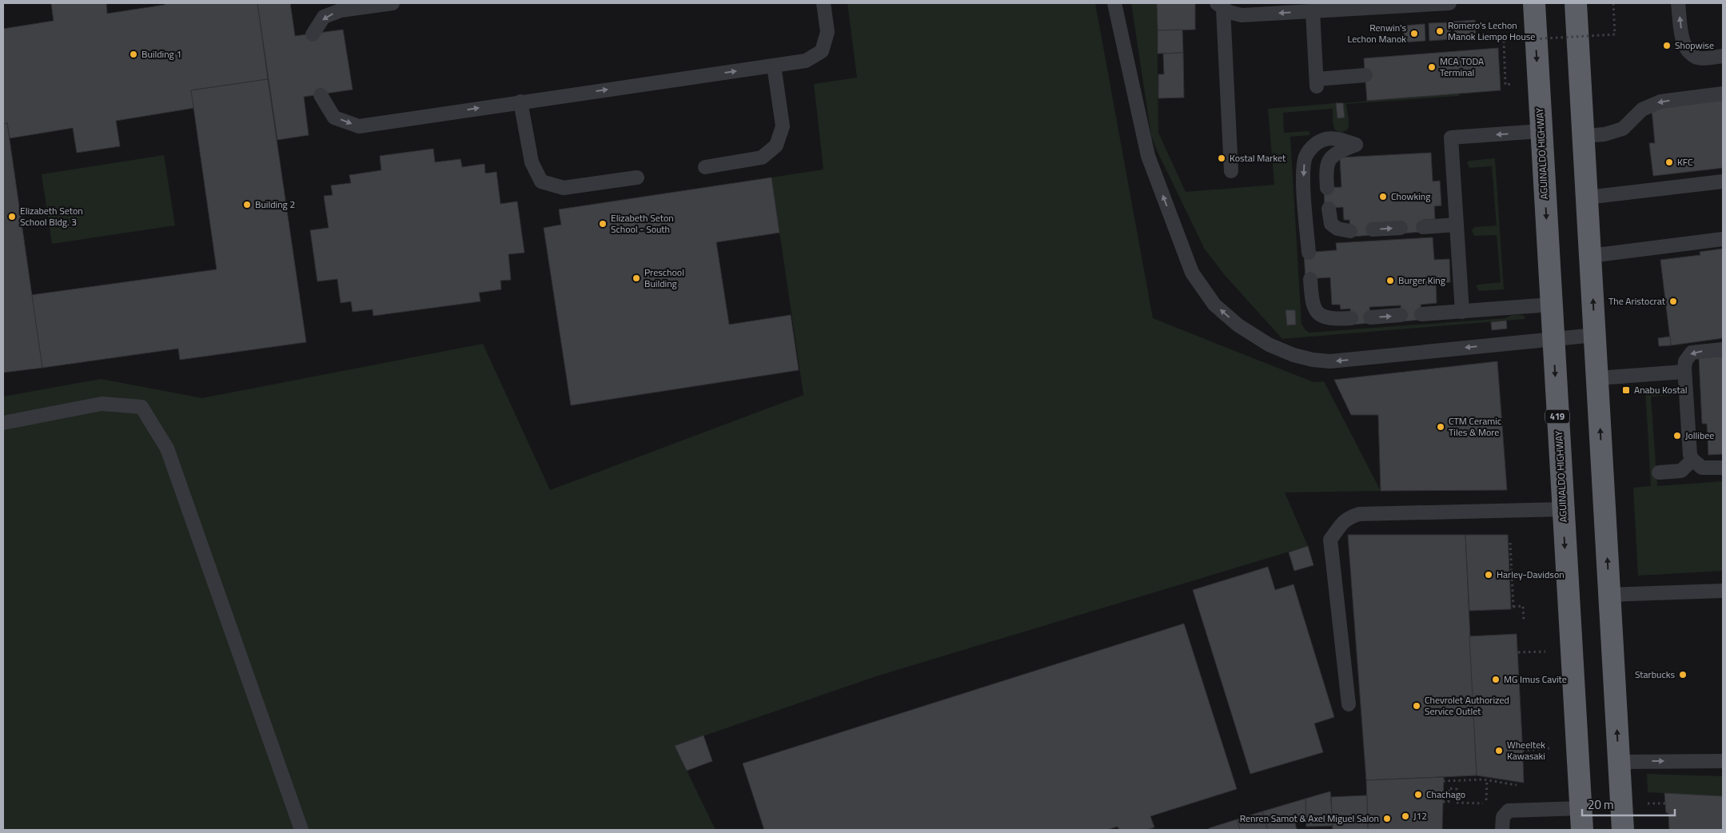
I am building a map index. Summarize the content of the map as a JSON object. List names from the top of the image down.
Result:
{
  "streets": {
    "highway": ["AGUINALDO HIGHWAY", "419"]
  },
  "places": {
    "other": [
      "Romero's Lechon Manok Liempo House",
      "Renwin's Lechon Manok",
      "Shopwise",
      "Building 1",
      "MCA TODA Terminal",
      "Kostal Market",
      "KFC",
      "Chowking",
      "Building 2",
      "Elizabeth Seton School Bldg. 3",
      "Elizabeth Seton School - South",
      "Preschool Building",
      "Burger King",
      "The Aristocrat",
      "CTM Ceramic Tiles & More",
      "Jollibee",
      "Harley-Davidson",
      "Starbucks",
      "MG Imus Cavite",
      "Chevrolet Authorized Service Outlet",
      "Wheeltek Kawasaki",
      "Chachago",
      "J12",
      "Renren Samot & Axel Miguel Salon"
    ],
    "transit": ["Anabu Kostal"]
  },
  "scale_bar": "20 m"
}
